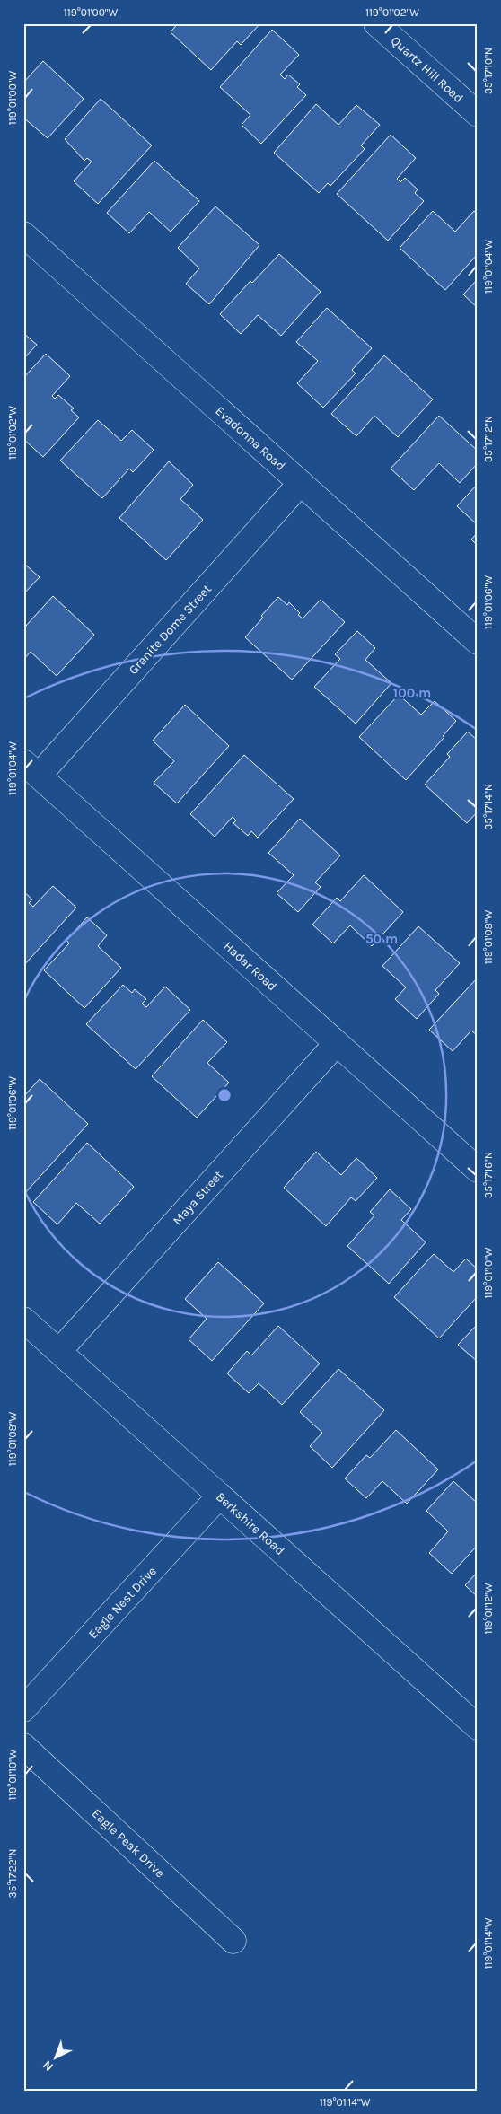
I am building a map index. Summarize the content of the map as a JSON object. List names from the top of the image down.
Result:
{
  "streets": {
    "street": [
      "Quartz Hill Road",
      "Evadonna Road",
      "Granite Dome Street",
      "Hadar Road",
      "Maya Street",
      "Berkshire Road",
      "Eagle Nest Drive",
      "Eagle Peak Drive"
    ]
  },
  "crossings": [
    ["Evadonna Road", "Granite Dome Street"],
    ["Granite Dome Street", "Hadar Road"],
    ["Hadar Road", "Maya Street"],
    ["Maya Street", "Berkshire Road"],
    ["Berkshire Road", "Eagle Nest Drive"]
  ],
  "north": "bottom left",
  "coordinates": [
    "119°01'00\"W",
    "119°01'02\"W",
    "35°17'10\"N",
    "119°01'04\"W",
    "35°17'12\"N",
    "119°01'06\"W",
    "35°17'14\"N",
    "119°01'08\"W",
    "35°17'16\"N",
    "119°01'10\"W",
    "119°01'12\"W",
    "35°17'22\"N",
    "119°01'14\"W"
  ],
  "rings": ["100 m", "50 m"]
}
